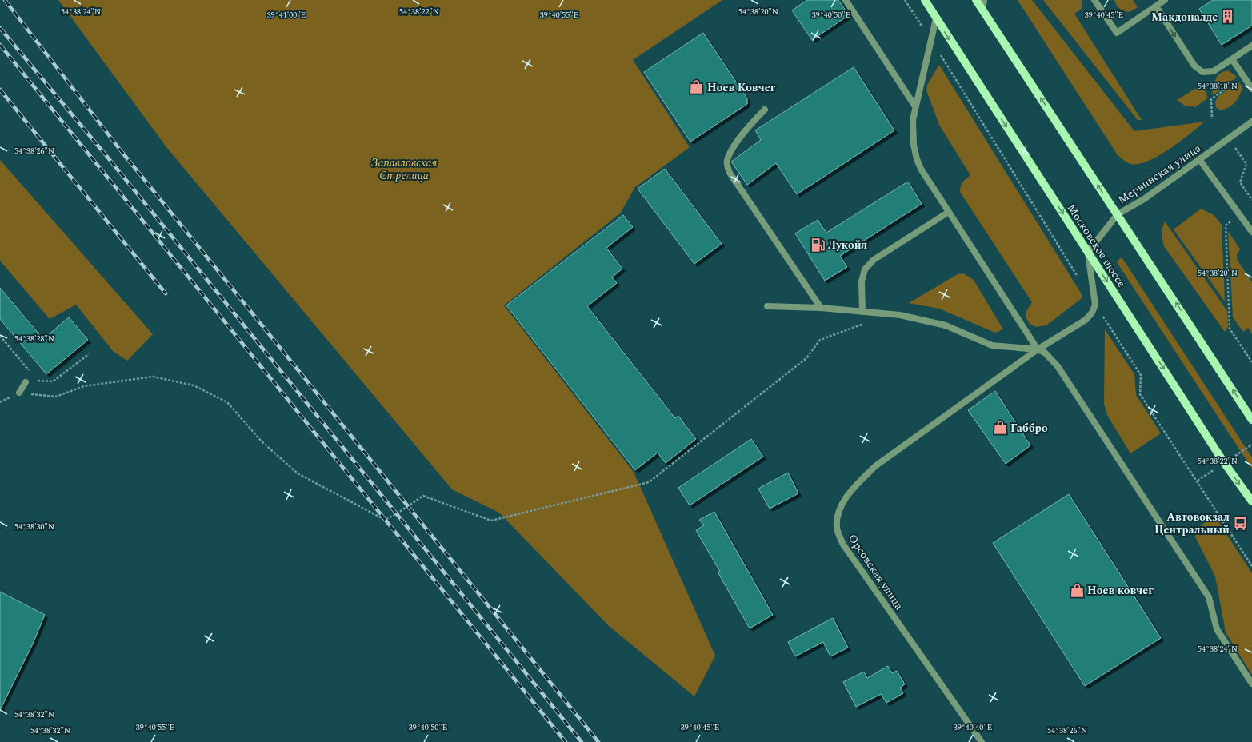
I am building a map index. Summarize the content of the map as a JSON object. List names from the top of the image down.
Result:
{
  "streets": {
    "main road": ["Московское шоссе"],
    "street": ["Мервинская улица", "Орсовская улица"]
  },
  "crossings": [
    ["Мервинская улица", "Московское шоссе"],
    ["Мервинская улица", "Орсовская улица"],
    ["Московское шоссе", "Орсовская улица"]
  ],
  "parks": ["Запавловская Стрелица"],
  "places": {
    "building": ["Макдоналдс"],
    "shop": ["Ноев Ковчег", "Габбро", "Ноев ковчег"],
    "fuel station": ["Лукойл"],
    "bus stop": ["Автовокзал Центральный"]
  },
  "coordinates": [
    "54°38'20\"N",
    "54°38'24\"N",
    "54°38'22\"N",
    "39°41'00\"E",
    "39°40'55\"E",
    "39°40'50\"E",
    "39°40'45\"E",
    "54°38'18\"N",
    "54°38'26\"N",
    "54°38'28\"N",
    "54°38'30\"N",
    "54°38'32\"N",
    "39°40'40\"E"
  ]
}
